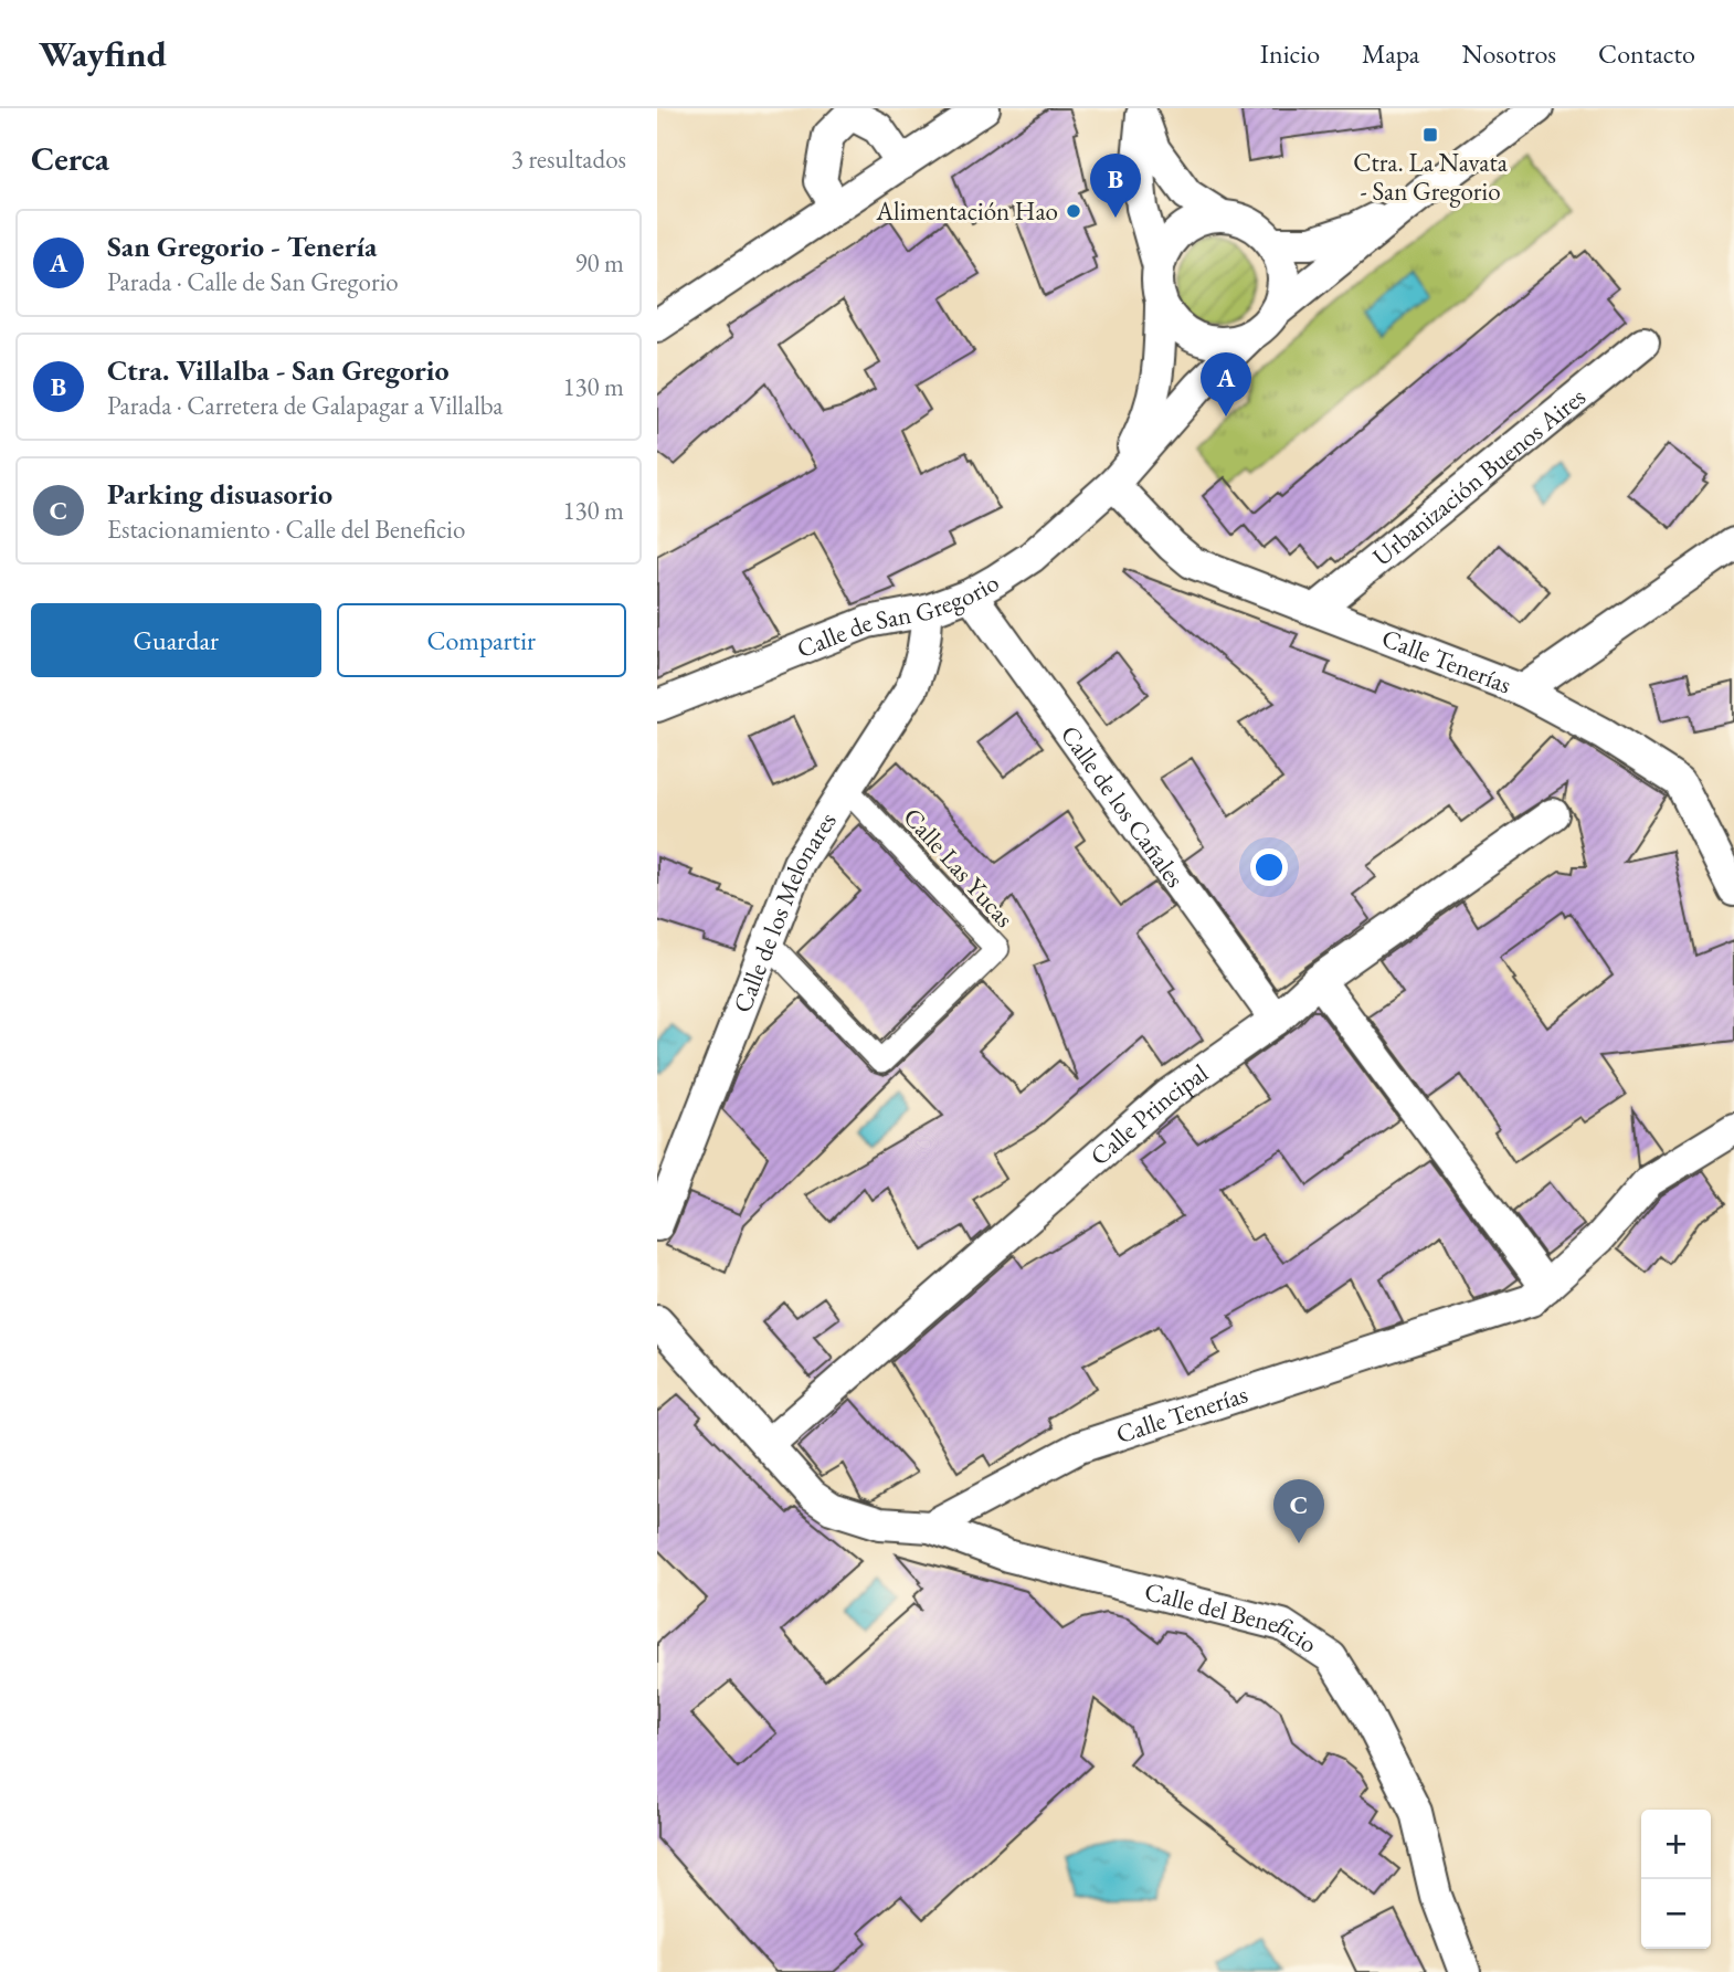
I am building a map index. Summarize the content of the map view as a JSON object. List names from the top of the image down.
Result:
{
  "streets": {
    "street": [
      "Urbanización Buenos Aires",
      "Calle de San Gregorio",
      "Calle Tenerías",
      "Calle de los Cañales",
      "Calle Las Yucas",
      "Calle de los Melonares",
      "Calle Principal",
      "Calle del Beneficio"
    ]
  },
  "crossings": [
    ["Urbanización Buenos Aires", "Calle Tenerías"],
    ["Calle de San Gregorio", "Calle Tenerías"],
    ["Calle de San Gregorio", "Calle de los Cañales"],
    ["Calle de San Gregorio", "Calle de los Melonares"],
    ["Calle Tenerías", "Calle del Beneficio"],
    ["Calle de los Cañales", "Calle Principal"],
    ["Calle Las Yucas", "Calle de los Melonares"]
  ],
  "places": {
    "transit": ["Ctra. La Navata - San Gregorio"],
    "other": ["Alimentación Hao"]
  },
  "page": {
    "header": "Wayfind",
    "nav": [
      "Inicio",
      "Mapa",
      "Nosotros",
      "Contacto"
    ],
    "heading": ["Cerca", "3 resultados"],
    "pins": ["B", "A", "C"],
    "list": [
      {
        "mark": "A",
        "name": "San Gregorio - Tenería",
        "note": "Parada · Calle de San Gregorio",
        "value": "90 m"
      },
      {
        "mark": "B",
        "name": "Ctra. Villalba - San Gregorio",
        "note": "Parada · Carretera de Galapagar a Villalba",
        "value": "130 m"
      },
      {
        "mark": "C",
        "name": "Parking disuasorio",
        "note": "Estacionamiento · Calle del Beneficio",
        "value": "130 m"
      }
    ],
    "buttons": ["Guardar", "Compartir"],
    "map_buttons": ["+", "−"]
  }
}
